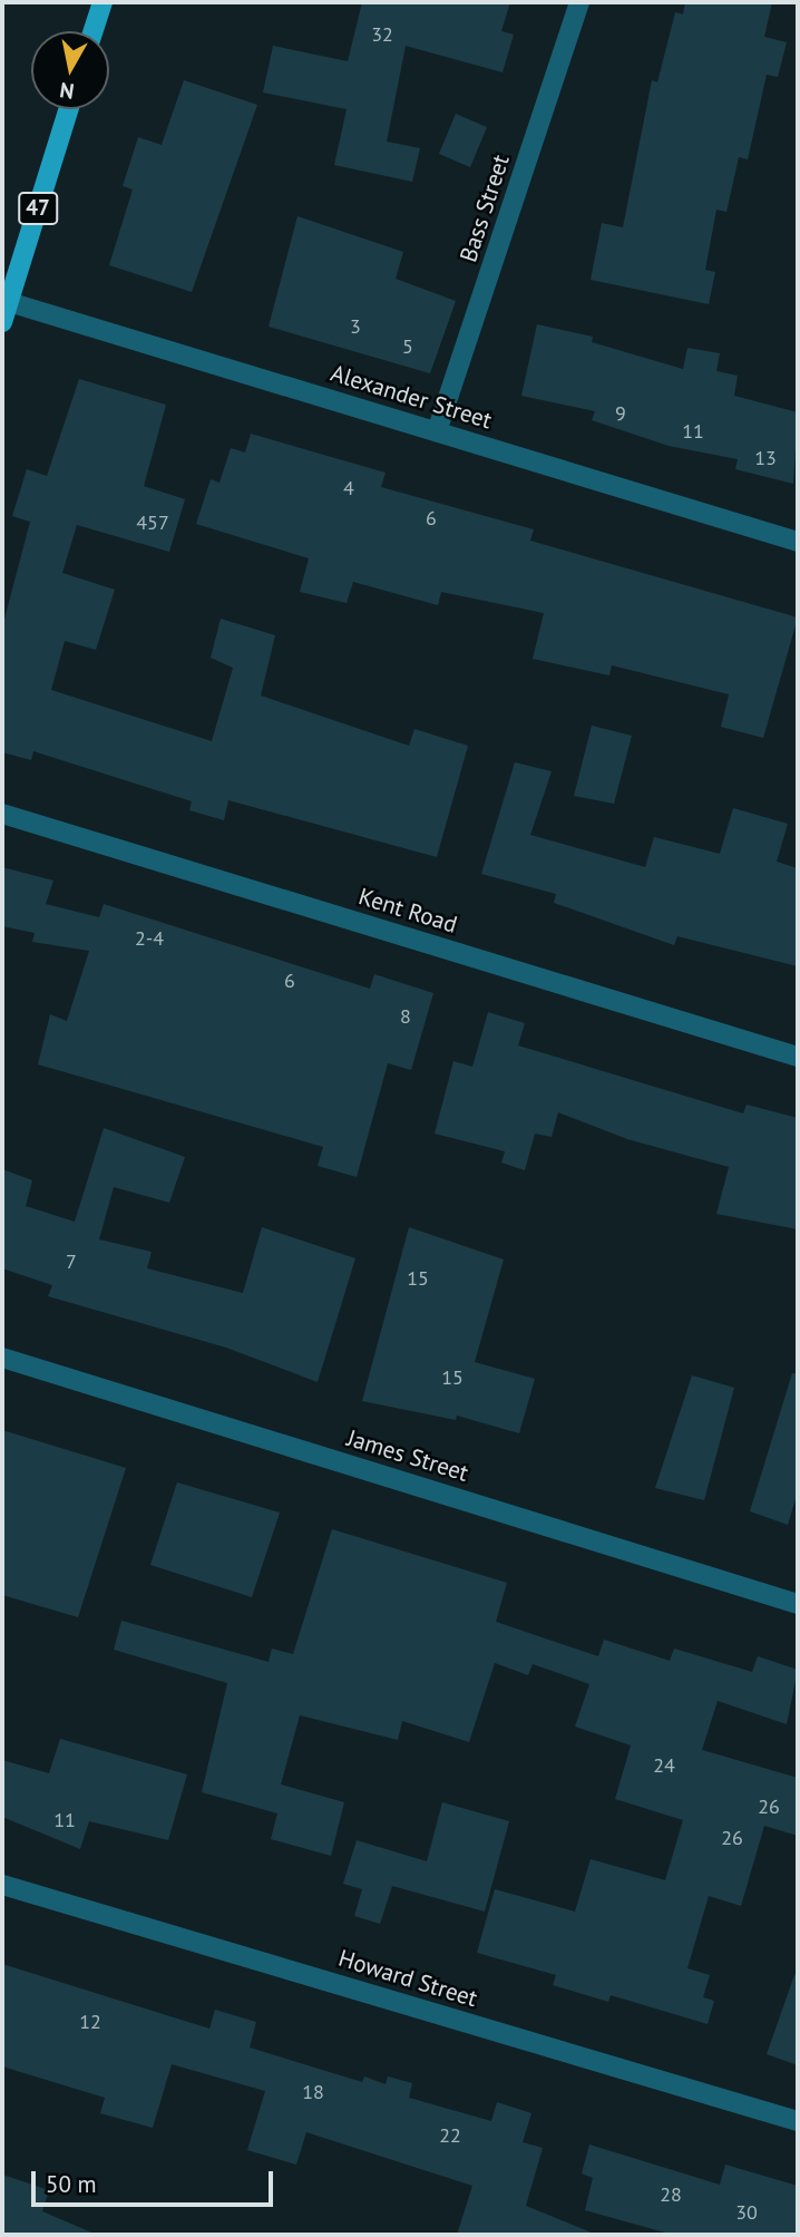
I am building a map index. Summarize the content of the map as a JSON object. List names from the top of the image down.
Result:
{
  "streets": {
    "main road": ["47"],
    "street": [
      "Bass Street",
      "Alexander Street",
      "Kent Road",
      "James Street",
      "Howard Street"
    ]
  },
  "crossings": [
    ["47", "Alexander Street"],
    ["Bass Street", "Alexander Street"]
  ],
  "house_numbers": [
    "32",
    "3",
    "5",
    "9",
    "11",
    "13",
    "4",
    "6",
    "457",
    "2-4",
    "6",
    "8",
    "7",
    "15",
    "15",
    "24",
    "26",
    "11",
    "26",
    "12",
    "18",
    "22",
    "28",
    "30"
  ],
  "scale_bar": "50 m",
  "north": "bottom"
}
